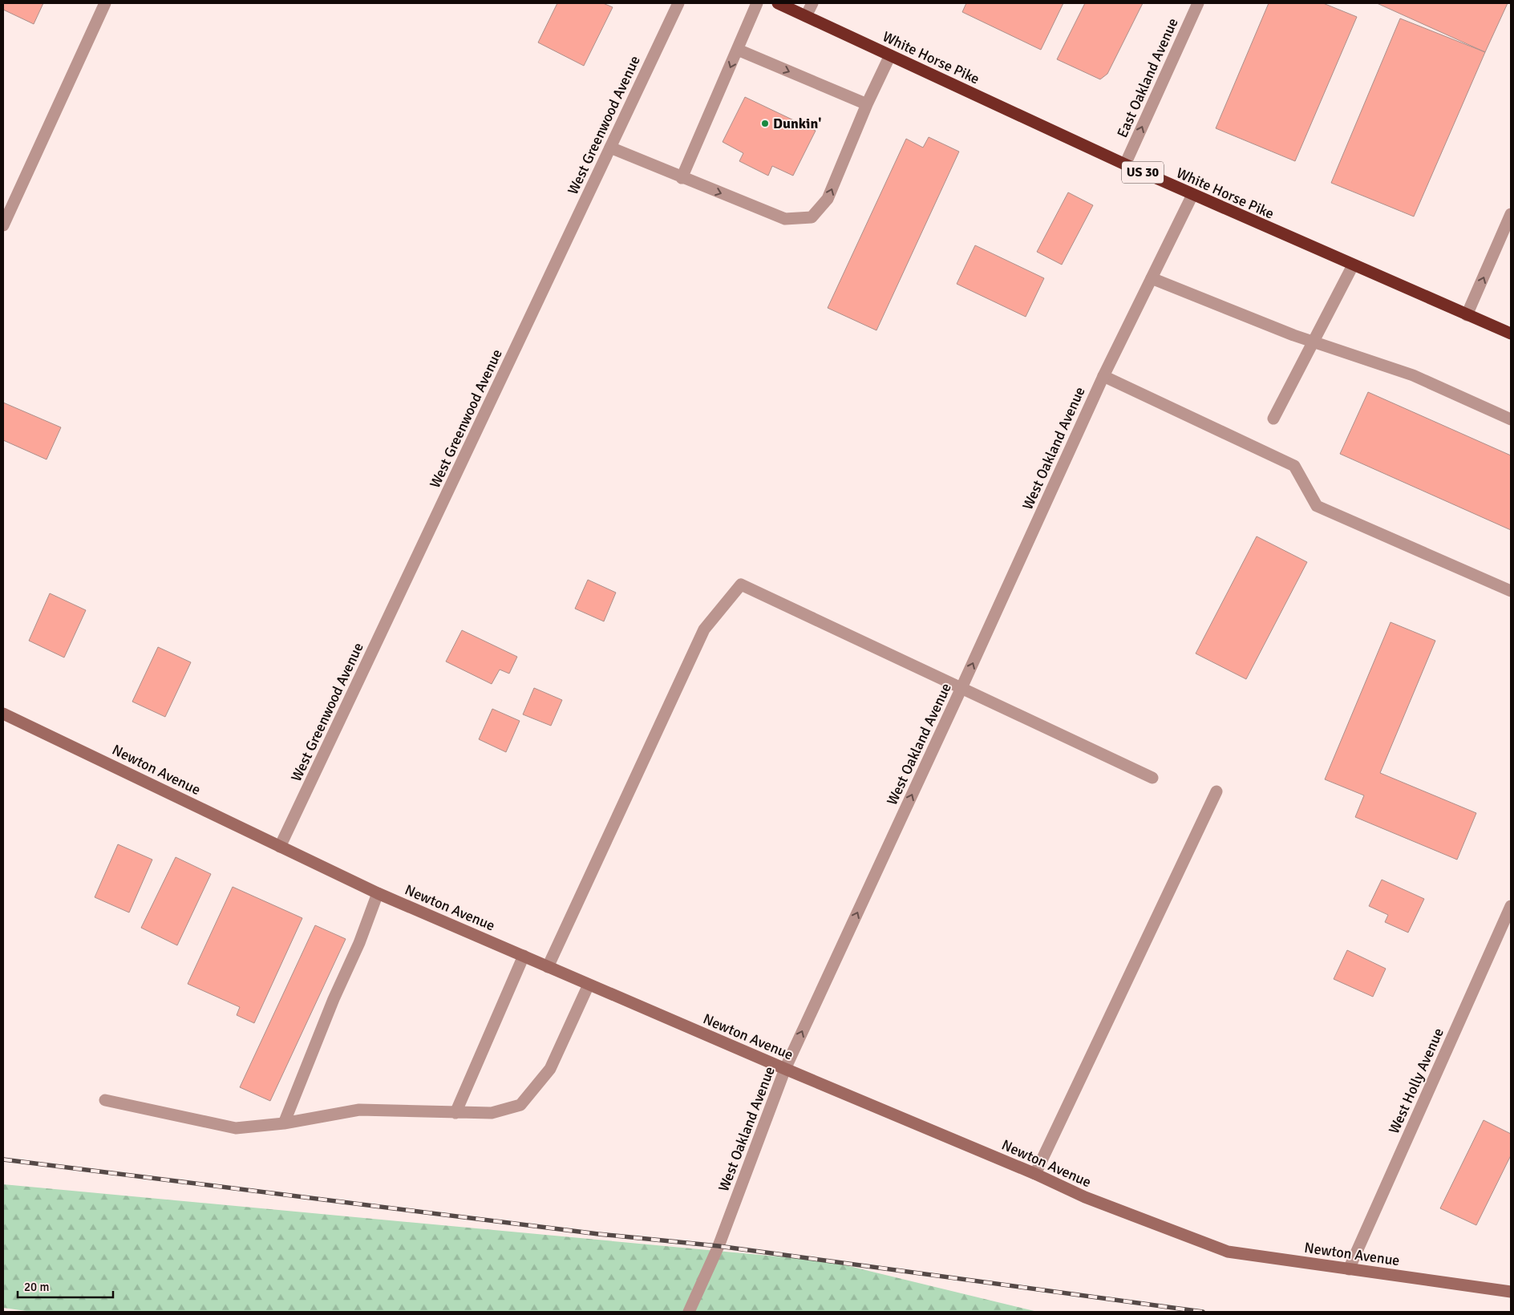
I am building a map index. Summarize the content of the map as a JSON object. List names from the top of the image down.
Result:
{
  "streets": {
    "highway": ["White Horse Pike", "US 30"],
    "street": [
      "East Oakland Avenue",
      "West Greenwood Avenue",
      "West Oakland Avenue",
      "Newton Avenue",
      "West Holly Avenue"
    ]
  },
  "crossings": [
    ["White Horse Pike", "East Oakland Avenue"],
    ["White Horse Pike", "West Oakland Avenue"],
    ["West Greenwood Avenue", "Newton Avenue"],
    ["West Oakland Avenue", "Newton Avenue"],
    ["Newton Avenue", "West Holly Avenue"]
  ],
  "one_way": ["East Oakland Avenue", "West Oakland Avenue"],
  "places": ["Dunkin'"],
  "scale_bar": "20 m"
}
